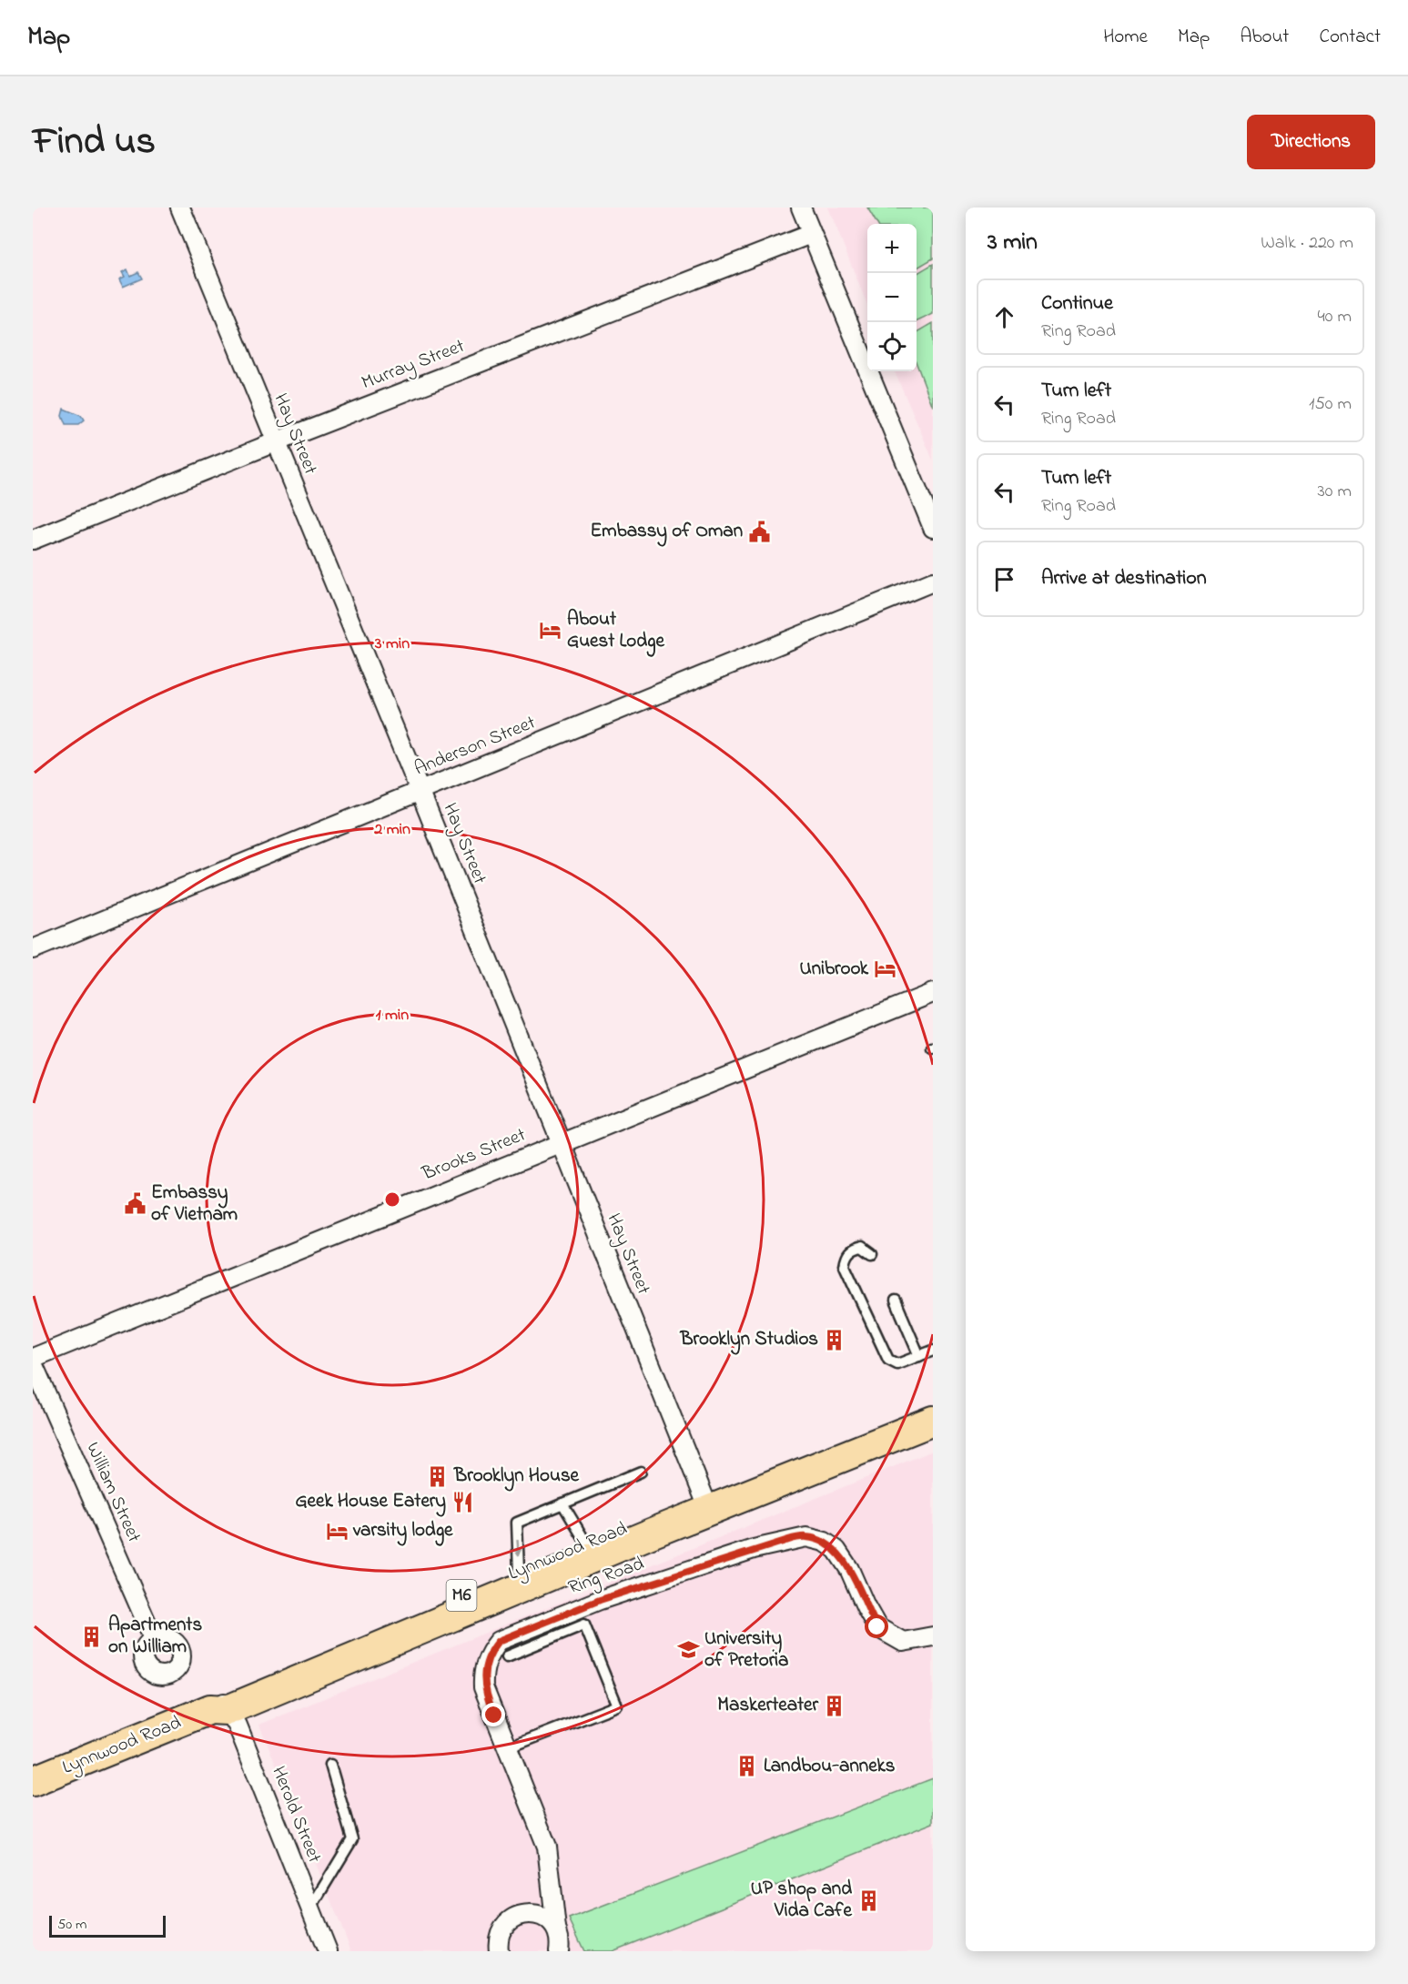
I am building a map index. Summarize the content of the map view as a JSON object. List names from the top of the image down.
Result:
{
  "streets": {
    "main road": ["Lynnwood Road", "M6"],
    "street": [
      "Murray Street",
      "Hay Street",
      "Anderson Street",
      "Brooks Street",
      "William Street",
      "Ring Road",
      "Herold Street"
    ]
  },
  "crossings": [
    ["Murray Street", "Hay Street"],
    ["Hay Street", "Anderson Street"],
    ["Hay Street", "Brooks Street"],
    ["Hay Street", "Lynnwood Road"],
    ["Lynnwood Road", "Herold Street"]
  ],
  "places": {
    "public building": ["Embassy of Oman", "Embassy of Vietnam"],
    "hotel": ["About Guest Lodge", "Unibrook", "varsity lodge"],
    "building": [
      "Brooklyn Studios",
      "Brooklyn House",
      "Apartments on William",
      "Maskerteater",
      "Landbou-anneks",
      "UP shop and Vida Cafe"
    ],
    "restaurant": ["Geek House Eatery"],
    "school or university": ["University of Pretoria"]
  },
  "scale_bar": "50 m",
  "page": {
    "header": "Map",
    "nav": [
      "Home",
      "Map",
      "About",
      "Contact"
    ],
    "title": "Find us",
    "buttons": "Directions",
    "heading": ["3 min", "Walk · 220 m"],
    "map_buttons": ["+", "−"],
    "list": [
      ["Continue", "Ring Road", "40 m"],
      ["Turn left", "Ring Road", "150 m"],
      ["Turn left", "Ring Road", "30 m"],
      "Arrive at destination"
    ],
    "scale": "50 m"
  },
  "rings": ["3 min", "2 min", "1 min"]
}
